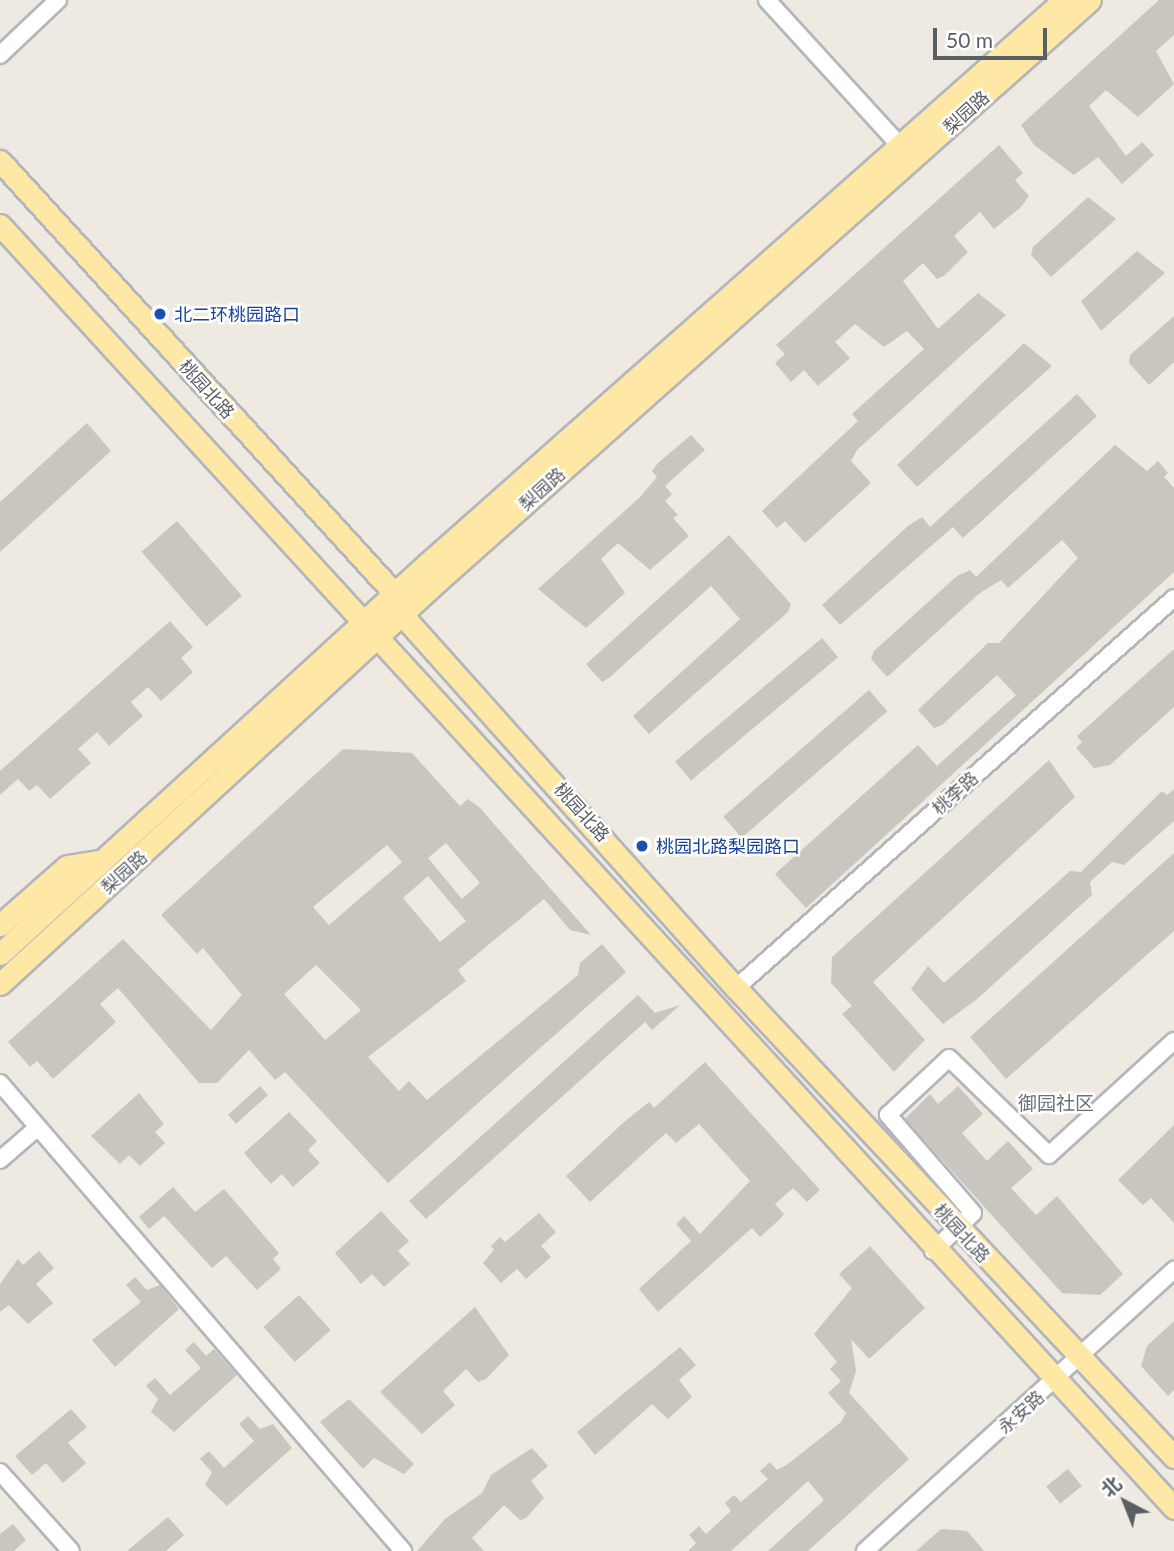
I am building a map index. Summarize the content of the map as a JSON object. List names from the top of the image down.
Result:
{
  "streets": {
    "main road": ["梨园路", "桃园北路"],
    "street": ["桃李路", "永安路"]
  },
  "crossings": [
    ["梨园路", "桃园北路"],
    ["桃园北路", "桃李路"],
    ["桃园北路", "永安路"]
  ],
  "districts": ["御园社区"],
  "places": ["北二环桃园路口", "桃园北路梨园路口"],
  "scale_bar": "50 m",
  "north": "top left"
}
